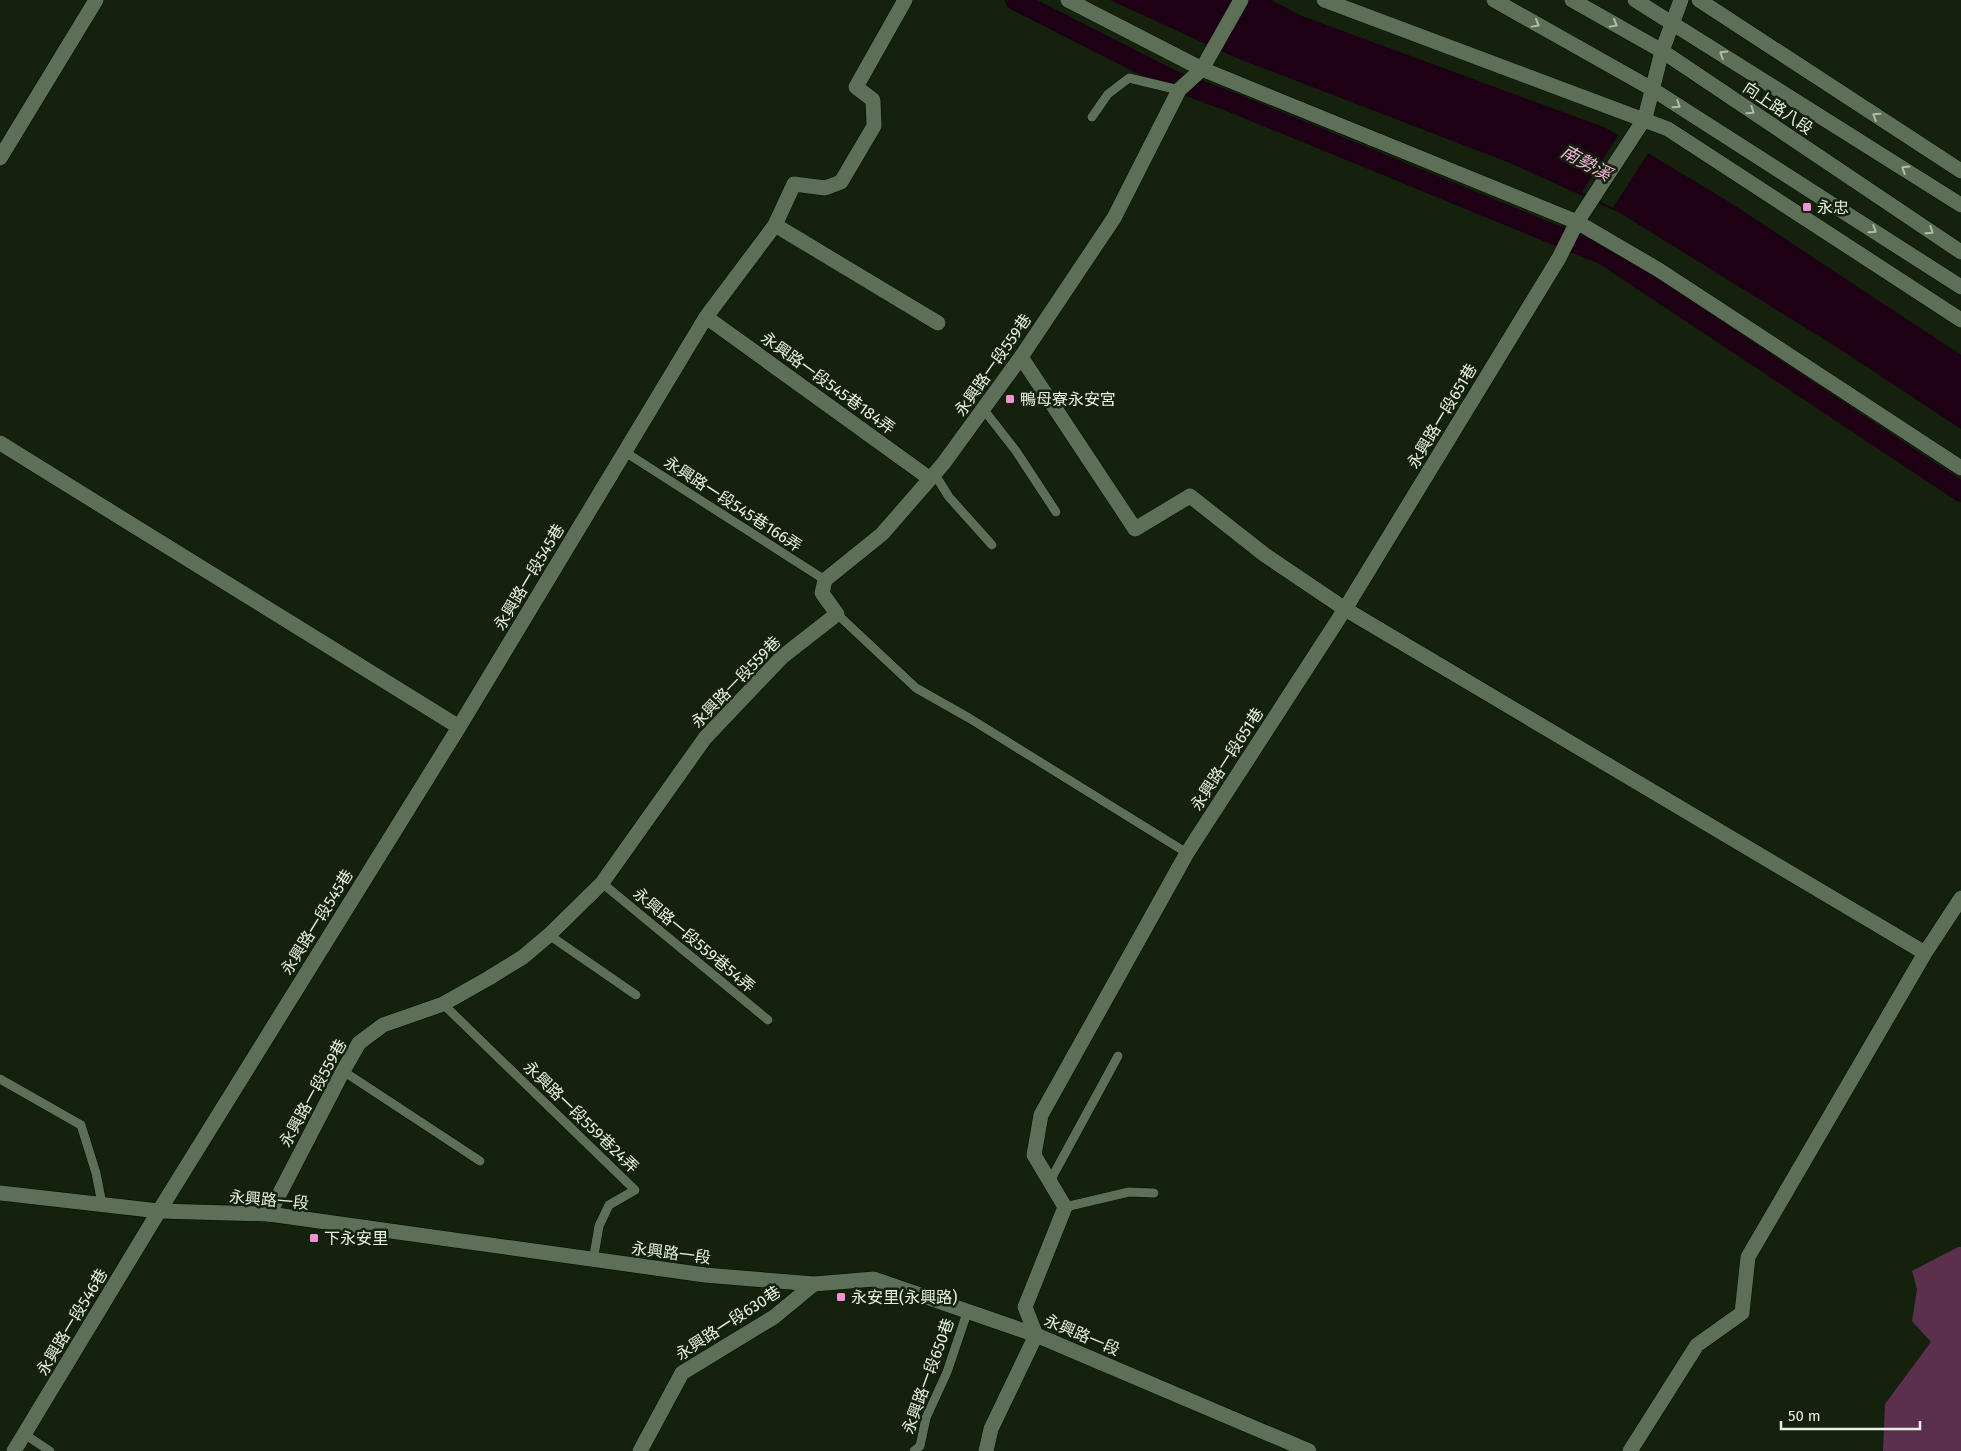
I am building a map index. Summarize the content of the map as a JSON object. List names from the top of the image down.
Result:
{
  "streets": {
    "street": [
      "向上路八段",
      "永興路一段559巷",
      "永興路一段545巷184弄",
      "永興路一段651巷",
      "永興路一段545巷",
      "永興路一段",
      "永興路一段546巷",
      "永興路一段630巷"
    ],
    "lane": [
      "永興路一段545巷166弄",
      "永興路一段559巷54弄",
      "永興路一段559巷24弄",
      "永興路一段650巷"
    ]
  },
  "crossings": [
    ["向上路八段", "永興路一段651巷"],
    ["永興路一段559巷", "永興路一段545巷184弄"],
    ["永興路一段559巷", "永興路一段545巷166弄"],
    ["永興路一段559巷", "永興路一段559巷54弄"],
    ["永興路一段559巷", "永興路一段559巷24弄"],
    ["永興路一段559巷", "永興路一段"],
    ["永興路一段545巷184弄", "永興路一段545巷"],
    ["永興路一段545巷166弄", "永興路一段545巷"],
    ["永興路一段545巷", "永興路一段"],
    ["永興路一段545巷", "永興路一段546巷"],
    ["永興路一段559巷24弄", "永興路一段"],
    ["永興路一段", "永興路一段546巷"],
    ["永興路一段", "永興路一段630巷"],
    ["永興路一段", "永興路一段650巷"]
  ],
  "water": ["南勢溪"],
  "places": {
    "transit": [
      "永忠",
      "鴨母寮永安宮",
      "下永安里",
      "永安里(永興路)"
    ]
  },
  "scale_bar": "50 m"
}
